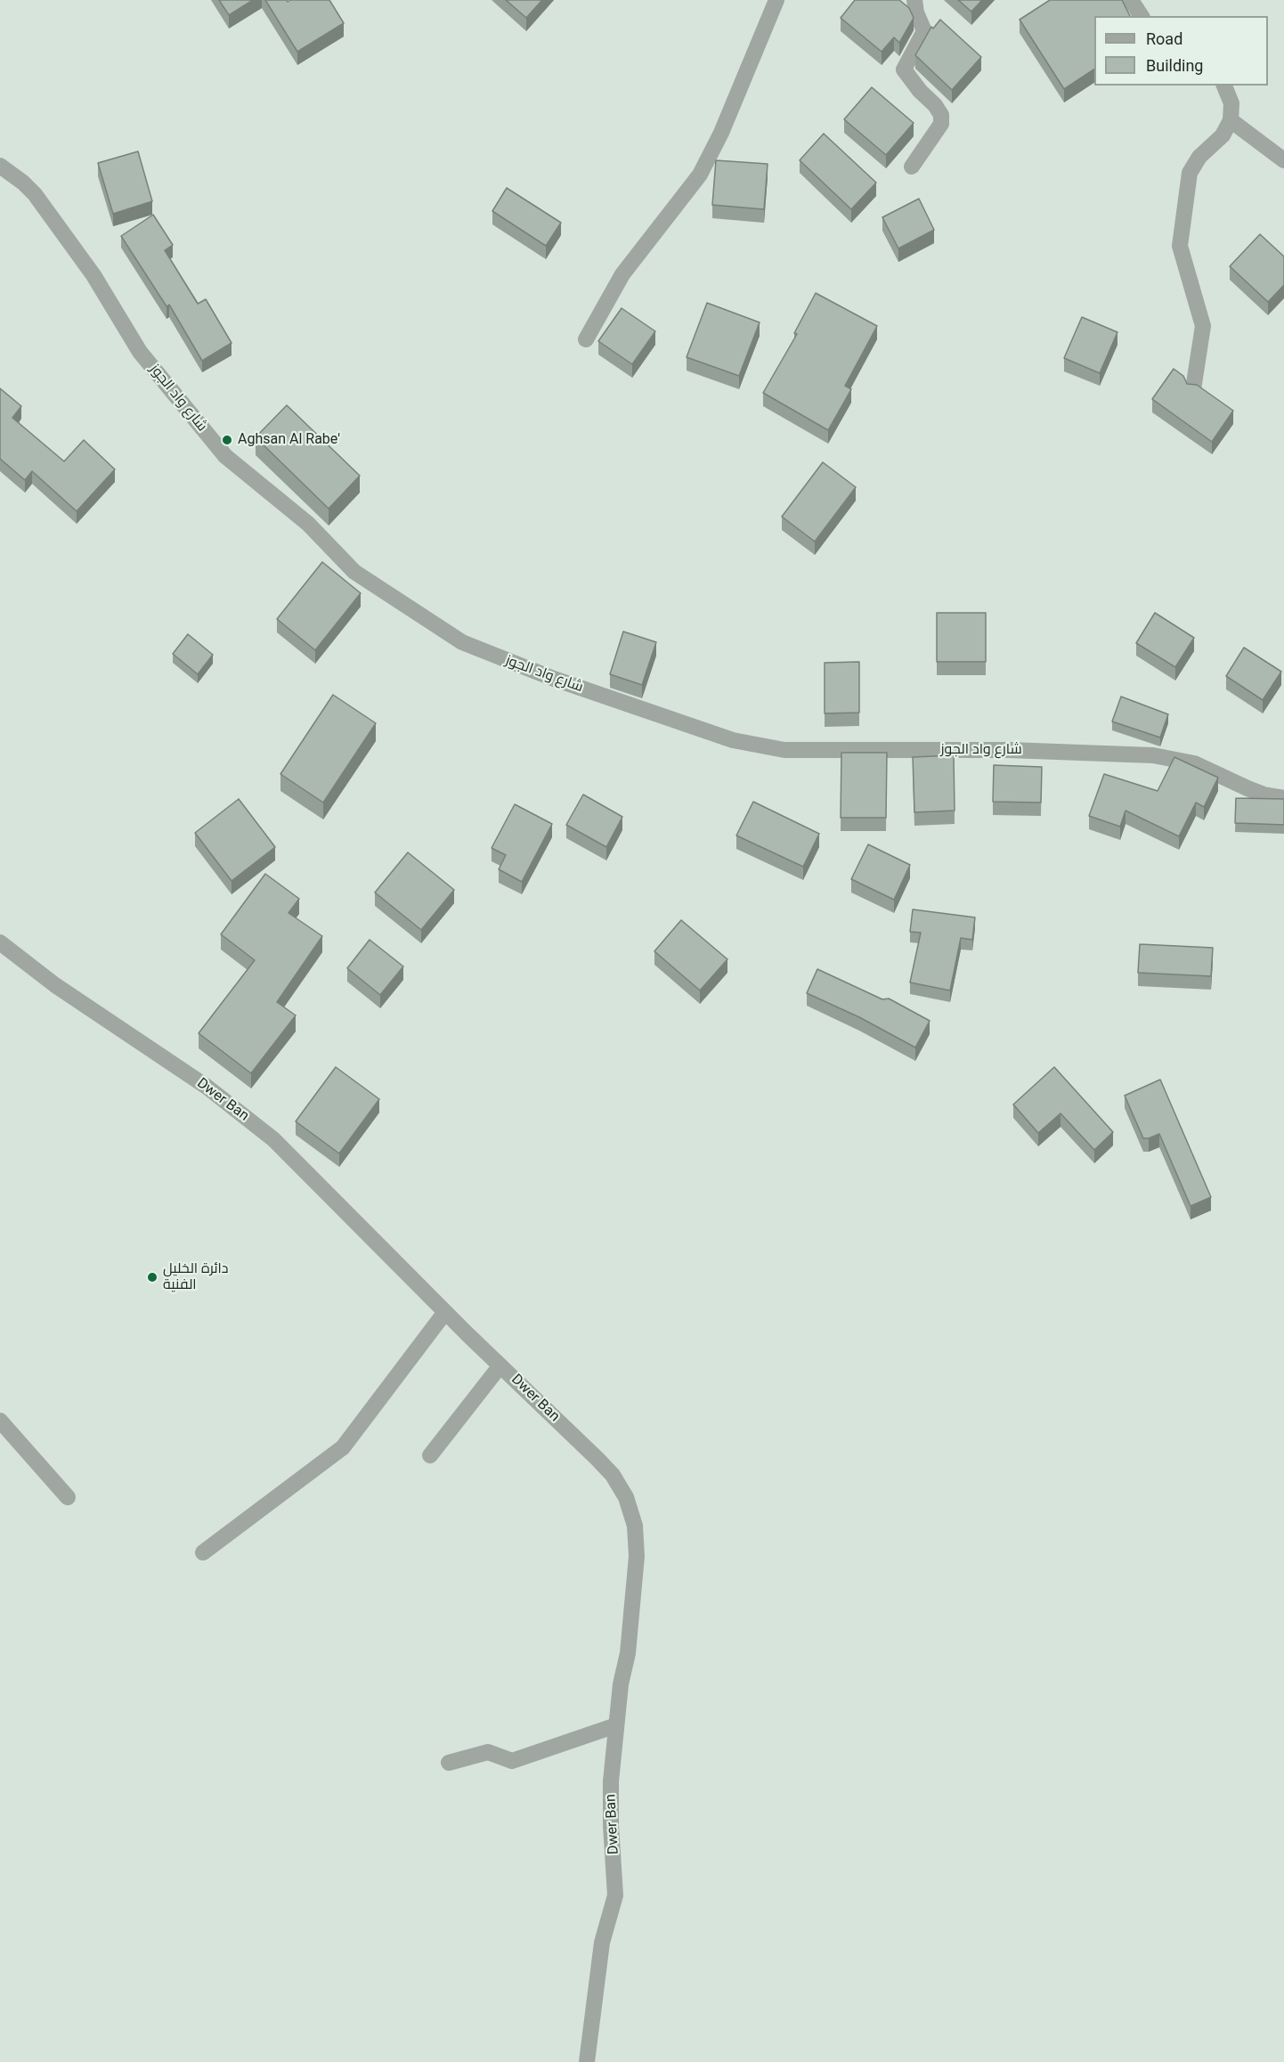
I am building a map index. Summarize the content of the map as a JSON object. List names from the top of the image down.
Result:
{
  "streets": {
    "street": ["شارع واد الجوز", "Dwer Ban"]
  },
  "places": ["Aghsan Al Rabe'", "دائرة الخليل الفنية"],
  "legend": ["Road", "Building"]
}
